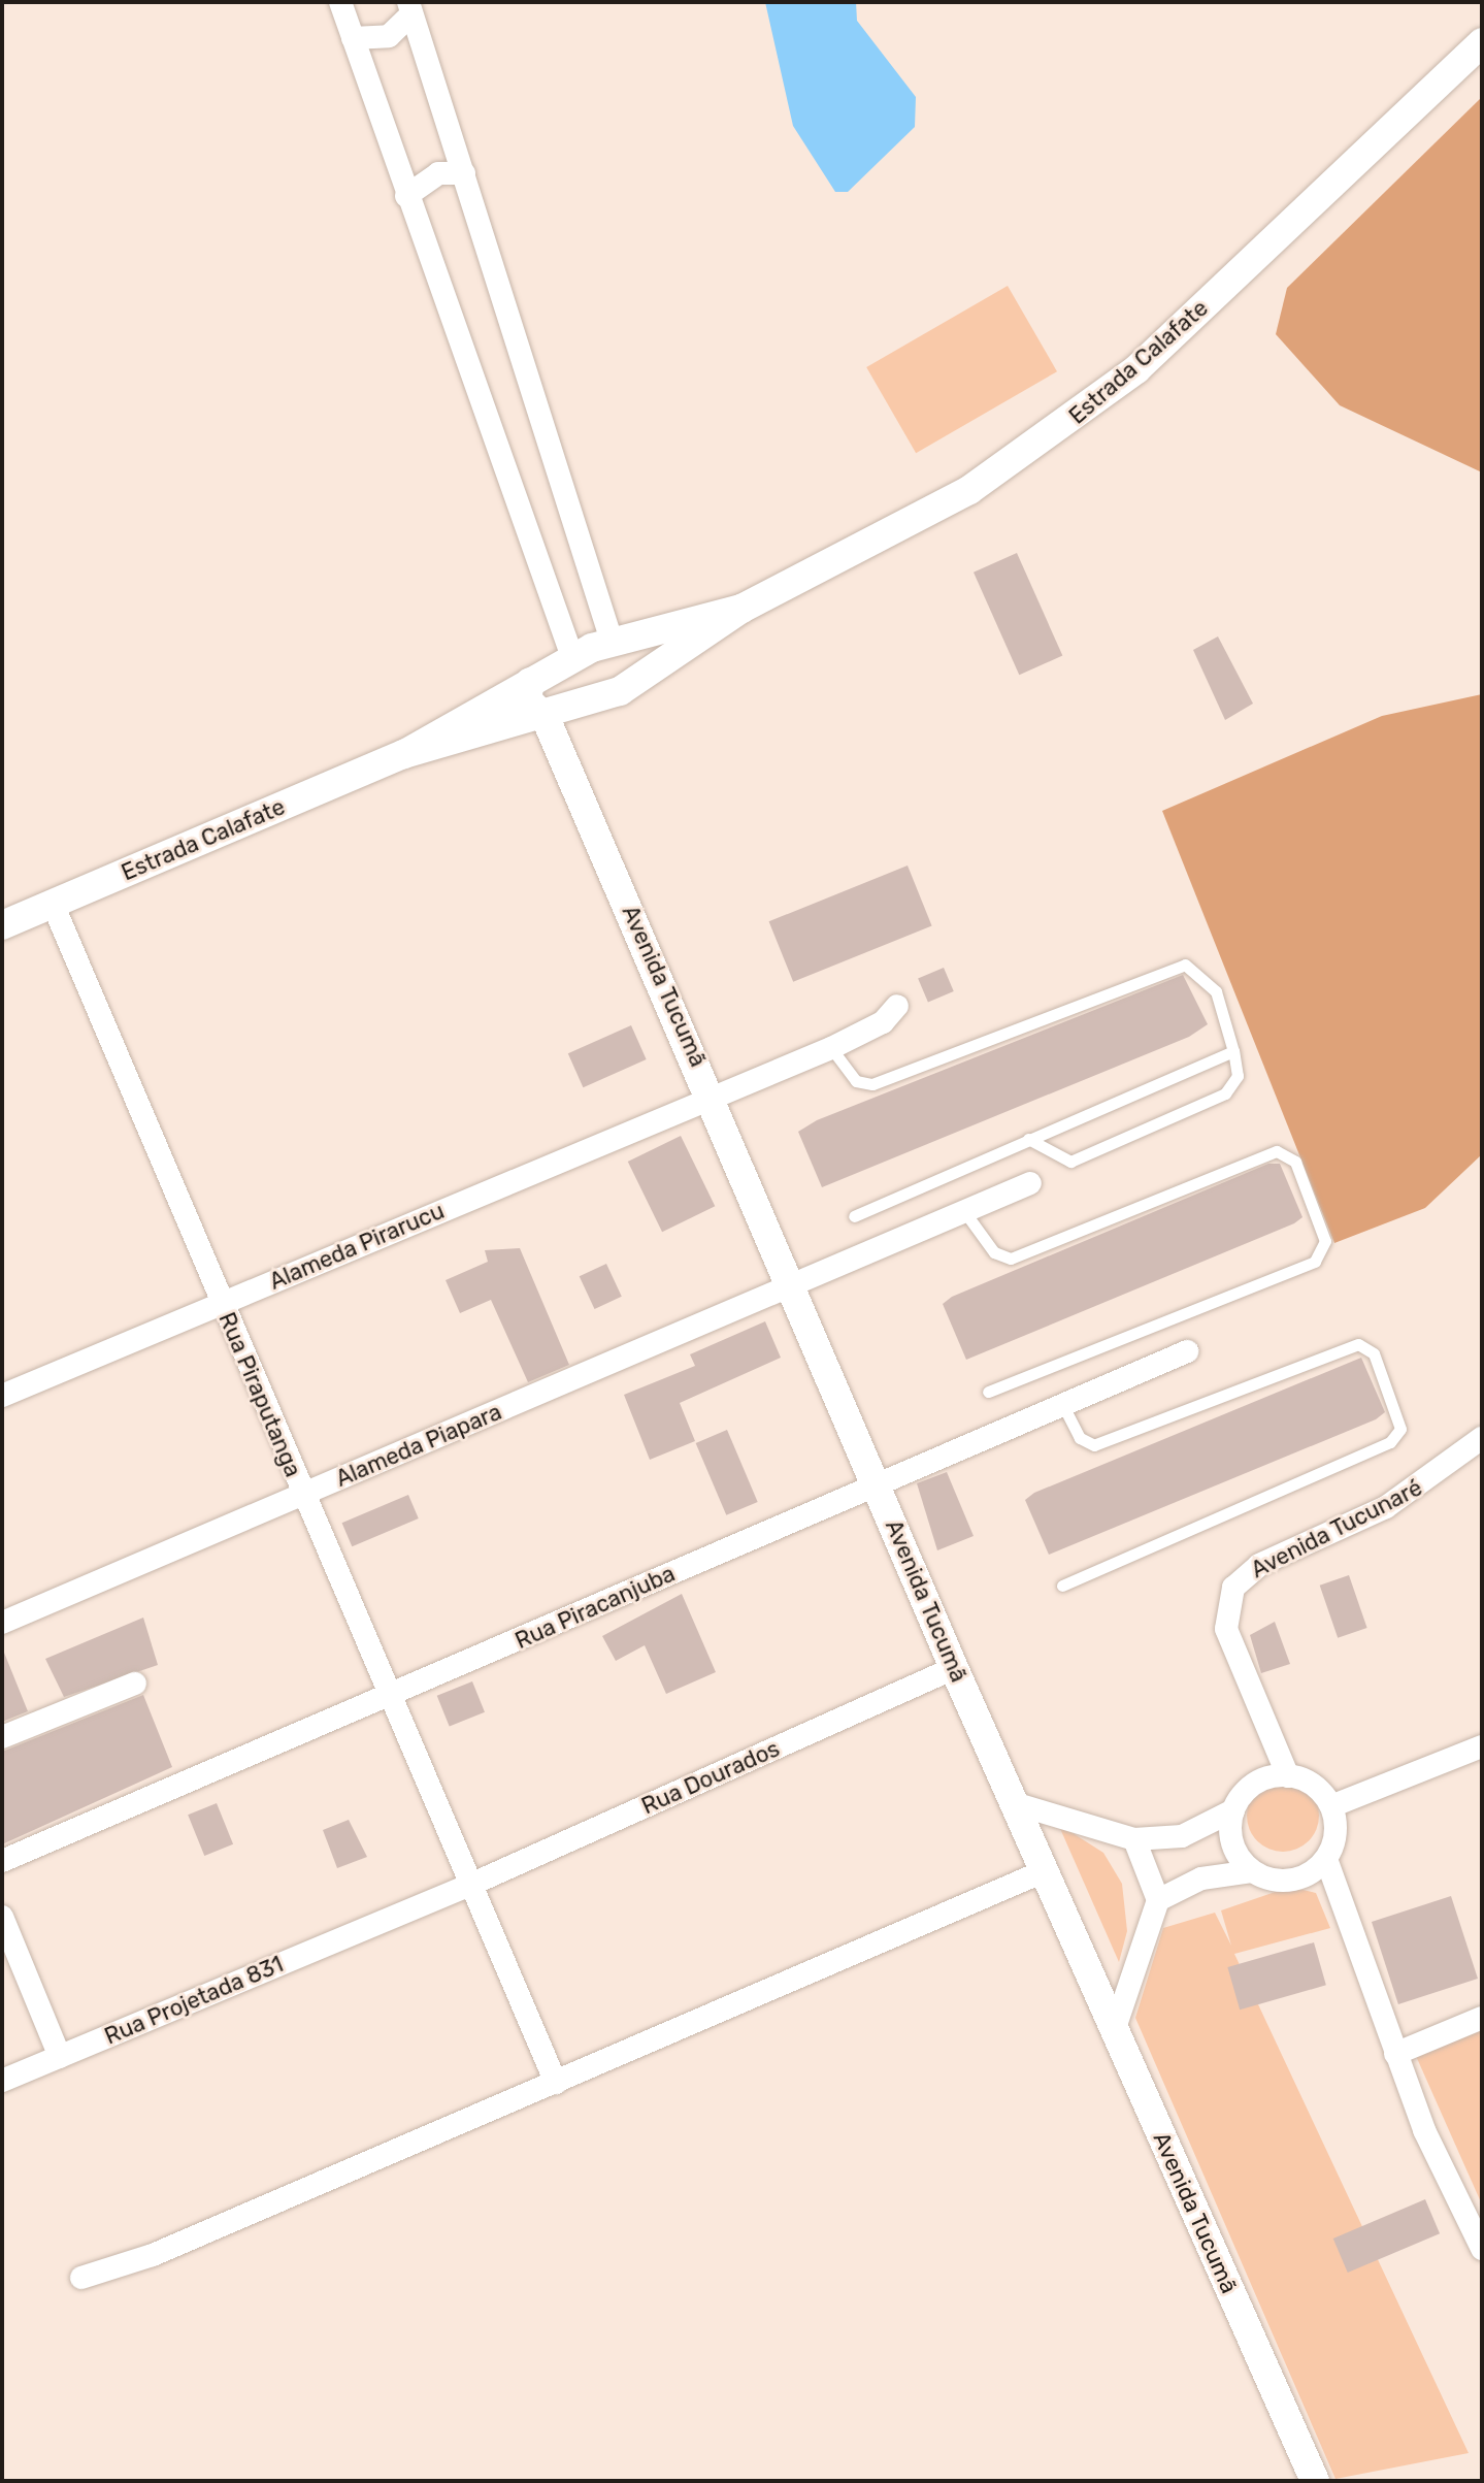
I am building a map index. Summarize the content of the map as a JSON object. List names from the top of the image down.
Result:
{
  "streets": {
    "street": [
      "Estrada Calafate",
      "Avenida Tucumã",
      "Alameda Pirarucu",
      "Rua Piraputanga",
      "Alameda Piapara",
      "Avenida Tucunaré",
      "Rua Piracanjuba",
      "Rua Dourados",
      "Rua Projetada 831"
    ]
  },
  "crossings": [
    ["Estrada Calafate", "Avenida Tucumã"],
    ["Estrada Calafate", "Rua Piraputanga"],
    ["Avenida Tucumã", "Alameda Pirarucu"],
    ["Avenida Tucumã", "Alameda Piapara"],
    ["Avenida Tucumã", "Rua Piracanjuba"],
    ["Avenida Tucumã", "Rua Dourados"],
    ["Alameda Pirarucu", "Rua Piraputanga"],
    ["Rua Piraputanga", "Alameda Piapara"],
    ["Rua Piraputanga", "Rua Piracanjuba"],
    ["Rua Piraputanga", "Rua Dourados"],
    ["Rua Piraputanga", "Rua Projetada 831"],
    ["Rua Dourados", "Rua Projetada 831"]
  ]
}
